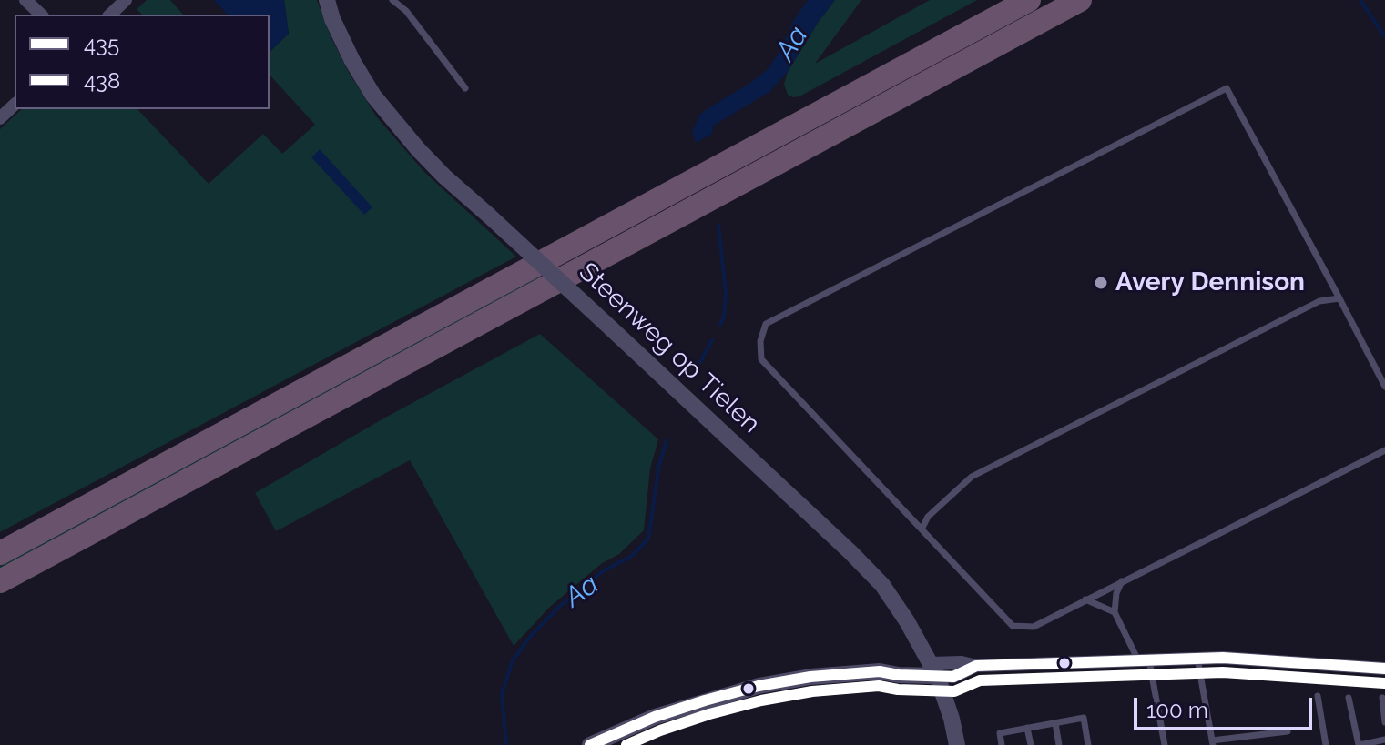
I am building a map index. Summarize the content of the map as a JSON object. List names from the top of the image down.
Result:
{
  "streets": {
    "street": ["Steenweg op Tielen"]
  },
  "water": ["Aa"],
  "places": ["Avery Dennison"],
  "lines": ["transit line 435", "transit line 438"],
  "legend": ["435", "438"],
  "scale_bar": "100 m"
}
